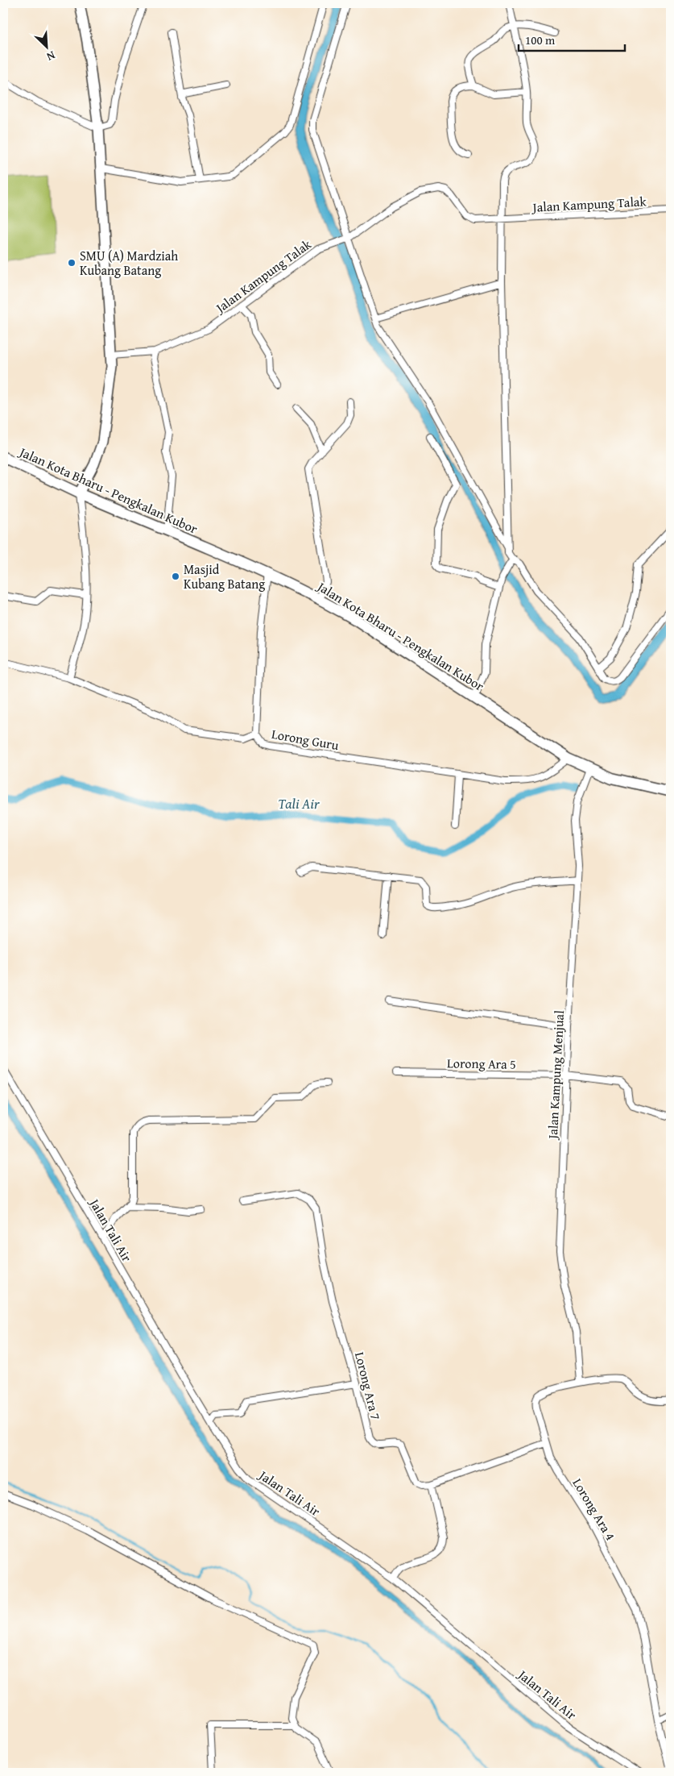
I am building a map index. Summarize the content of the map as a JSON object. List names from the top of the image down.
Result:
{
  "streets": {
    "main road": ["Jalan Kota Bharu - Pengkalan Kubor"],
    "street": [
      "Jalan Kampung Talak",
      "Lorong Guru",
      "Lorong Ara 5",
      "Jalan Kampung Menjual",
      "Jalan Tali Air",
      "Lorong Ara 7",
      "Lorong Ara 4"
    ]
  },
  "crossings": [
    ["Jalan Kota Bharu - Pengkalan Kubor", "Lorong Guru"],
    ["Jalan Kota Bharu - Pengkalan Kubor", "Jalan Kampung Menjual"],
    ["Lorong Ara 5", "Jalan Kampung Menjual"],
    ["Jalan Kampung Menjual", "Lorong Ara 4"]
  ],
  "water": ["Tali Air"],
  "places": ["SMU (A) Mardziah Kubang Batang", "Masjid Kubang Batang"],
  "scale_bar": "100 m",
  "north": "bottom right"
}
